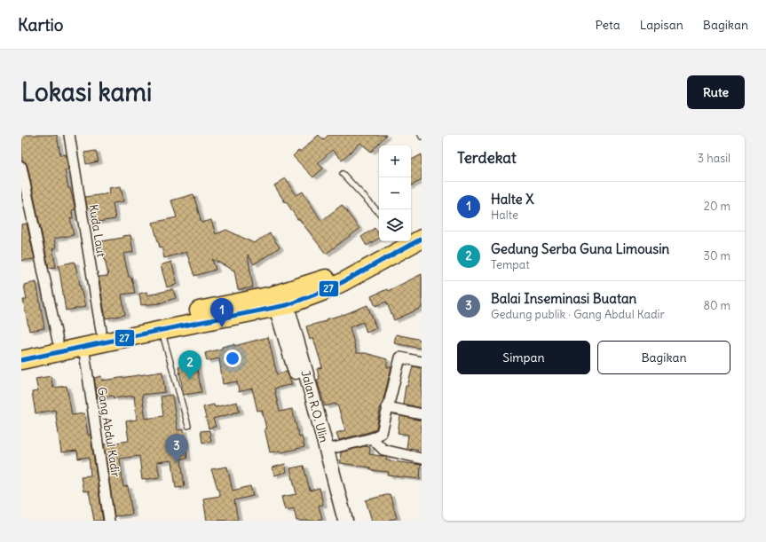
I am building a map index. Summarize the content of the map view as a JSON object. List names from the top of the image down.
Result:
{
  "streets": {
    "main road": ["Jalan R.O. Ulin"],
    "street": ["Kuda Laut", "Gang Abdul Kadir"]
  },
  "lines": ["transit line 27"],
  "page": {
    "header": "Kartio",
    "nav": ["Peta", "Lapisan", "Bagikan"],
    "buttons": [
      "Rute",
      ["Simpan", "Bagikan"]
    ],
    "title": "Lokasi kami",
    "heading": ["Terdekat", "3 hasil"],
    "map_buttons": ["+", "−"],
    "list": [
      {
        "mark": "1",
        "name": "Halte X",
        "note": "Halte",
        "value": "20 m"
      },
      {
        "mark": "2",
        "name": "Gedung Serba Guna Limousin",
        "note": "Tempat",
        "value": "30 m"
      },
      {
        "mark": "3",
        "name": "Balai Inseminasi Buatan",
        "note": "Gedung publik · Gang Abdul Kadir",
        "value": "80 m"
      }
    ],
    "pins": ["1", "2", "3"]
  }
}
